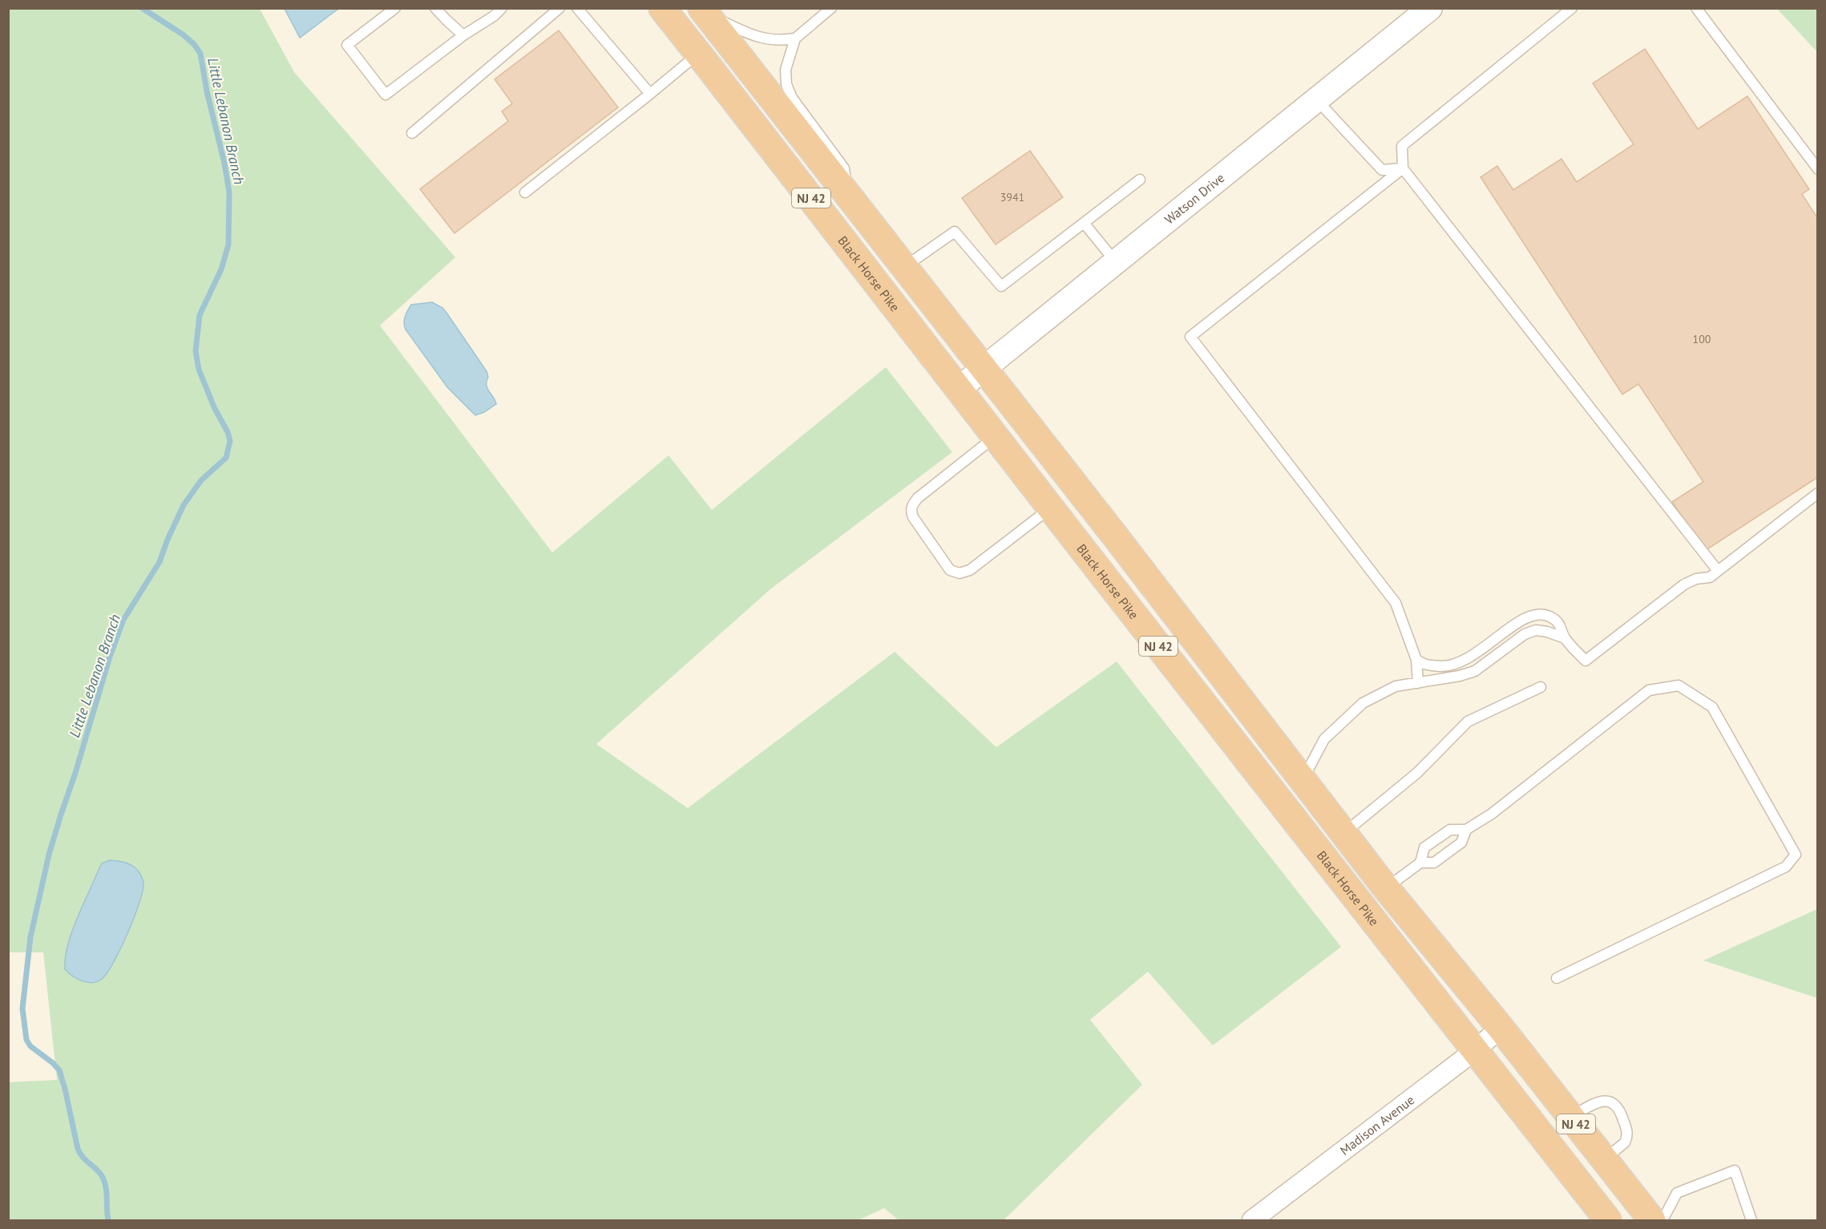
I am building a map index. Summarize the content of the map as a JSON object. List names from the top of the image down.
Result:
{
  "streets": {
    "highway": ["NJ 42", "Black Horse Pike"],
    "street": ["Watson Drive", "Madison Avenue"]
  },
  "crossings": [
    ["NJ 42", "Watson Drive"],
    ["NJ 42", "Madison Avenue"],
    ["Watson Drive", "Black Horse Pike"],
    ["Black Horse Pike", "Madison Avenue"]
  ],
  "water": ["Little Lebanon Branch"],
  "house_numbers": ["3941", "100"]
}
